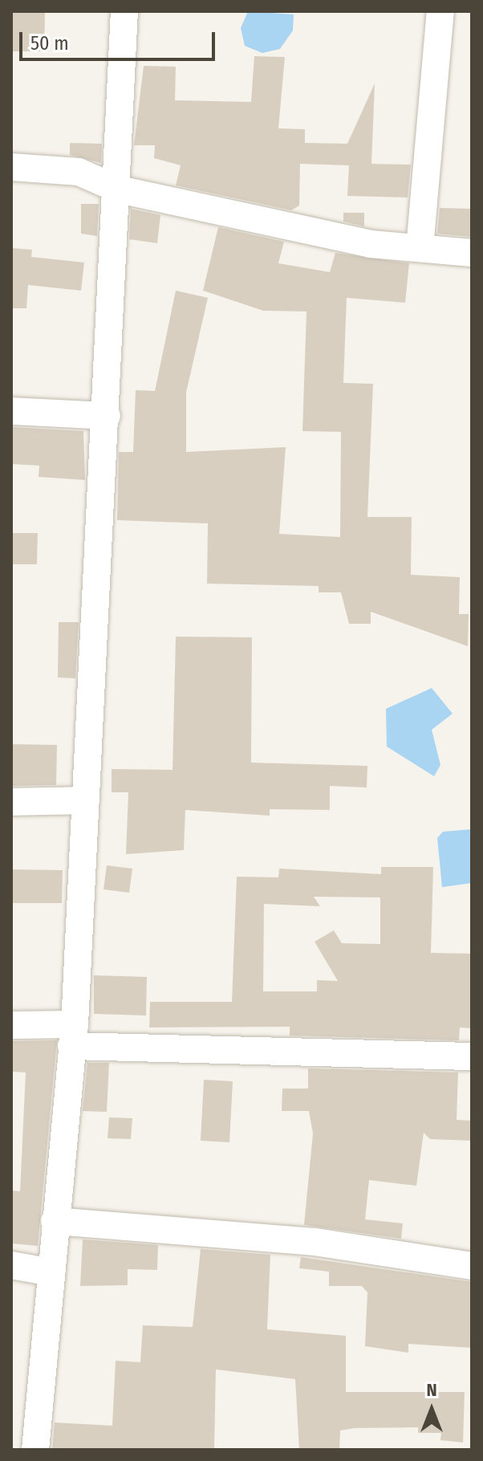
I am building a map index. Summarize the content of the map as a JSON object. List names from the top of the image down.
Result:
{
  "scale_bar": "50 m",
  "north": "top"
}
